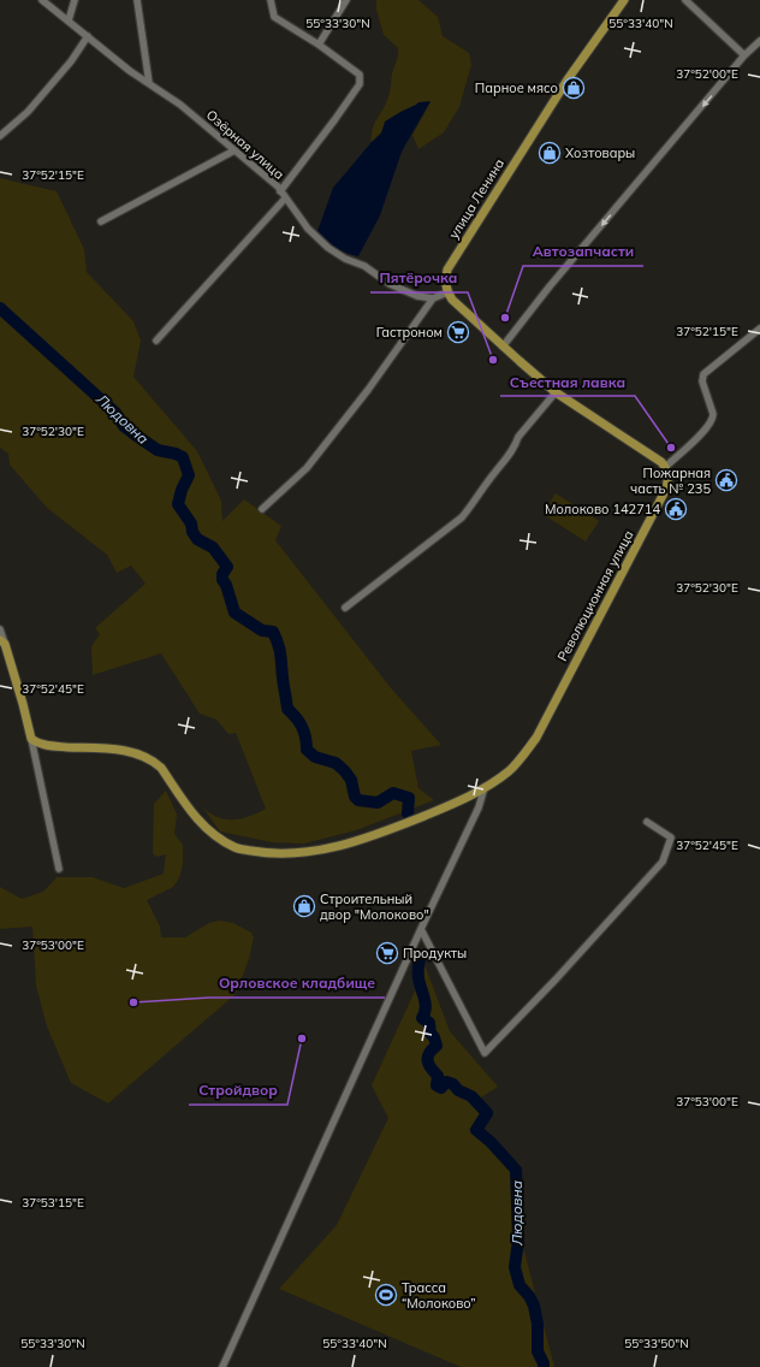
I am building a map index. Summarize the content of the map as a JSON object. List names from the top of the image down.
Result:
{
  "streets": {
    "main road": ["улица Ленина", "Революционная улица"],
    "street": ["Озёрная улица"]
  },
  "water": ["Людовна"],
  "places": {
    "shop": ["Парное мясо", "Хозтовары", "Строительный двор \"Молоково\""],
    "other": [
      "Автозапчасти",
      "Пятёрочка",
      "Съестная лавка",
      "Орловское кладбище",
      "Стройдвор"
    ],
    "supermarket": ["Гастроном", "Продукты"],
    "public building": ["Пожарная часть № 235", "Молоково 142714"],
    "sports": ["Трасса “Молоково”"]
  },
  "coordinates": [
    "55°33'30\"N",
    "55°33'40\"N",
    "37°52'00\"E",
    "37°52'15\"E",
    "37°52'30\"E",
    "37°52'45\"E",
    "37°53'00\"E",
    "37°53'15\"E",
    "55°33'50\"N"
  ]
}
